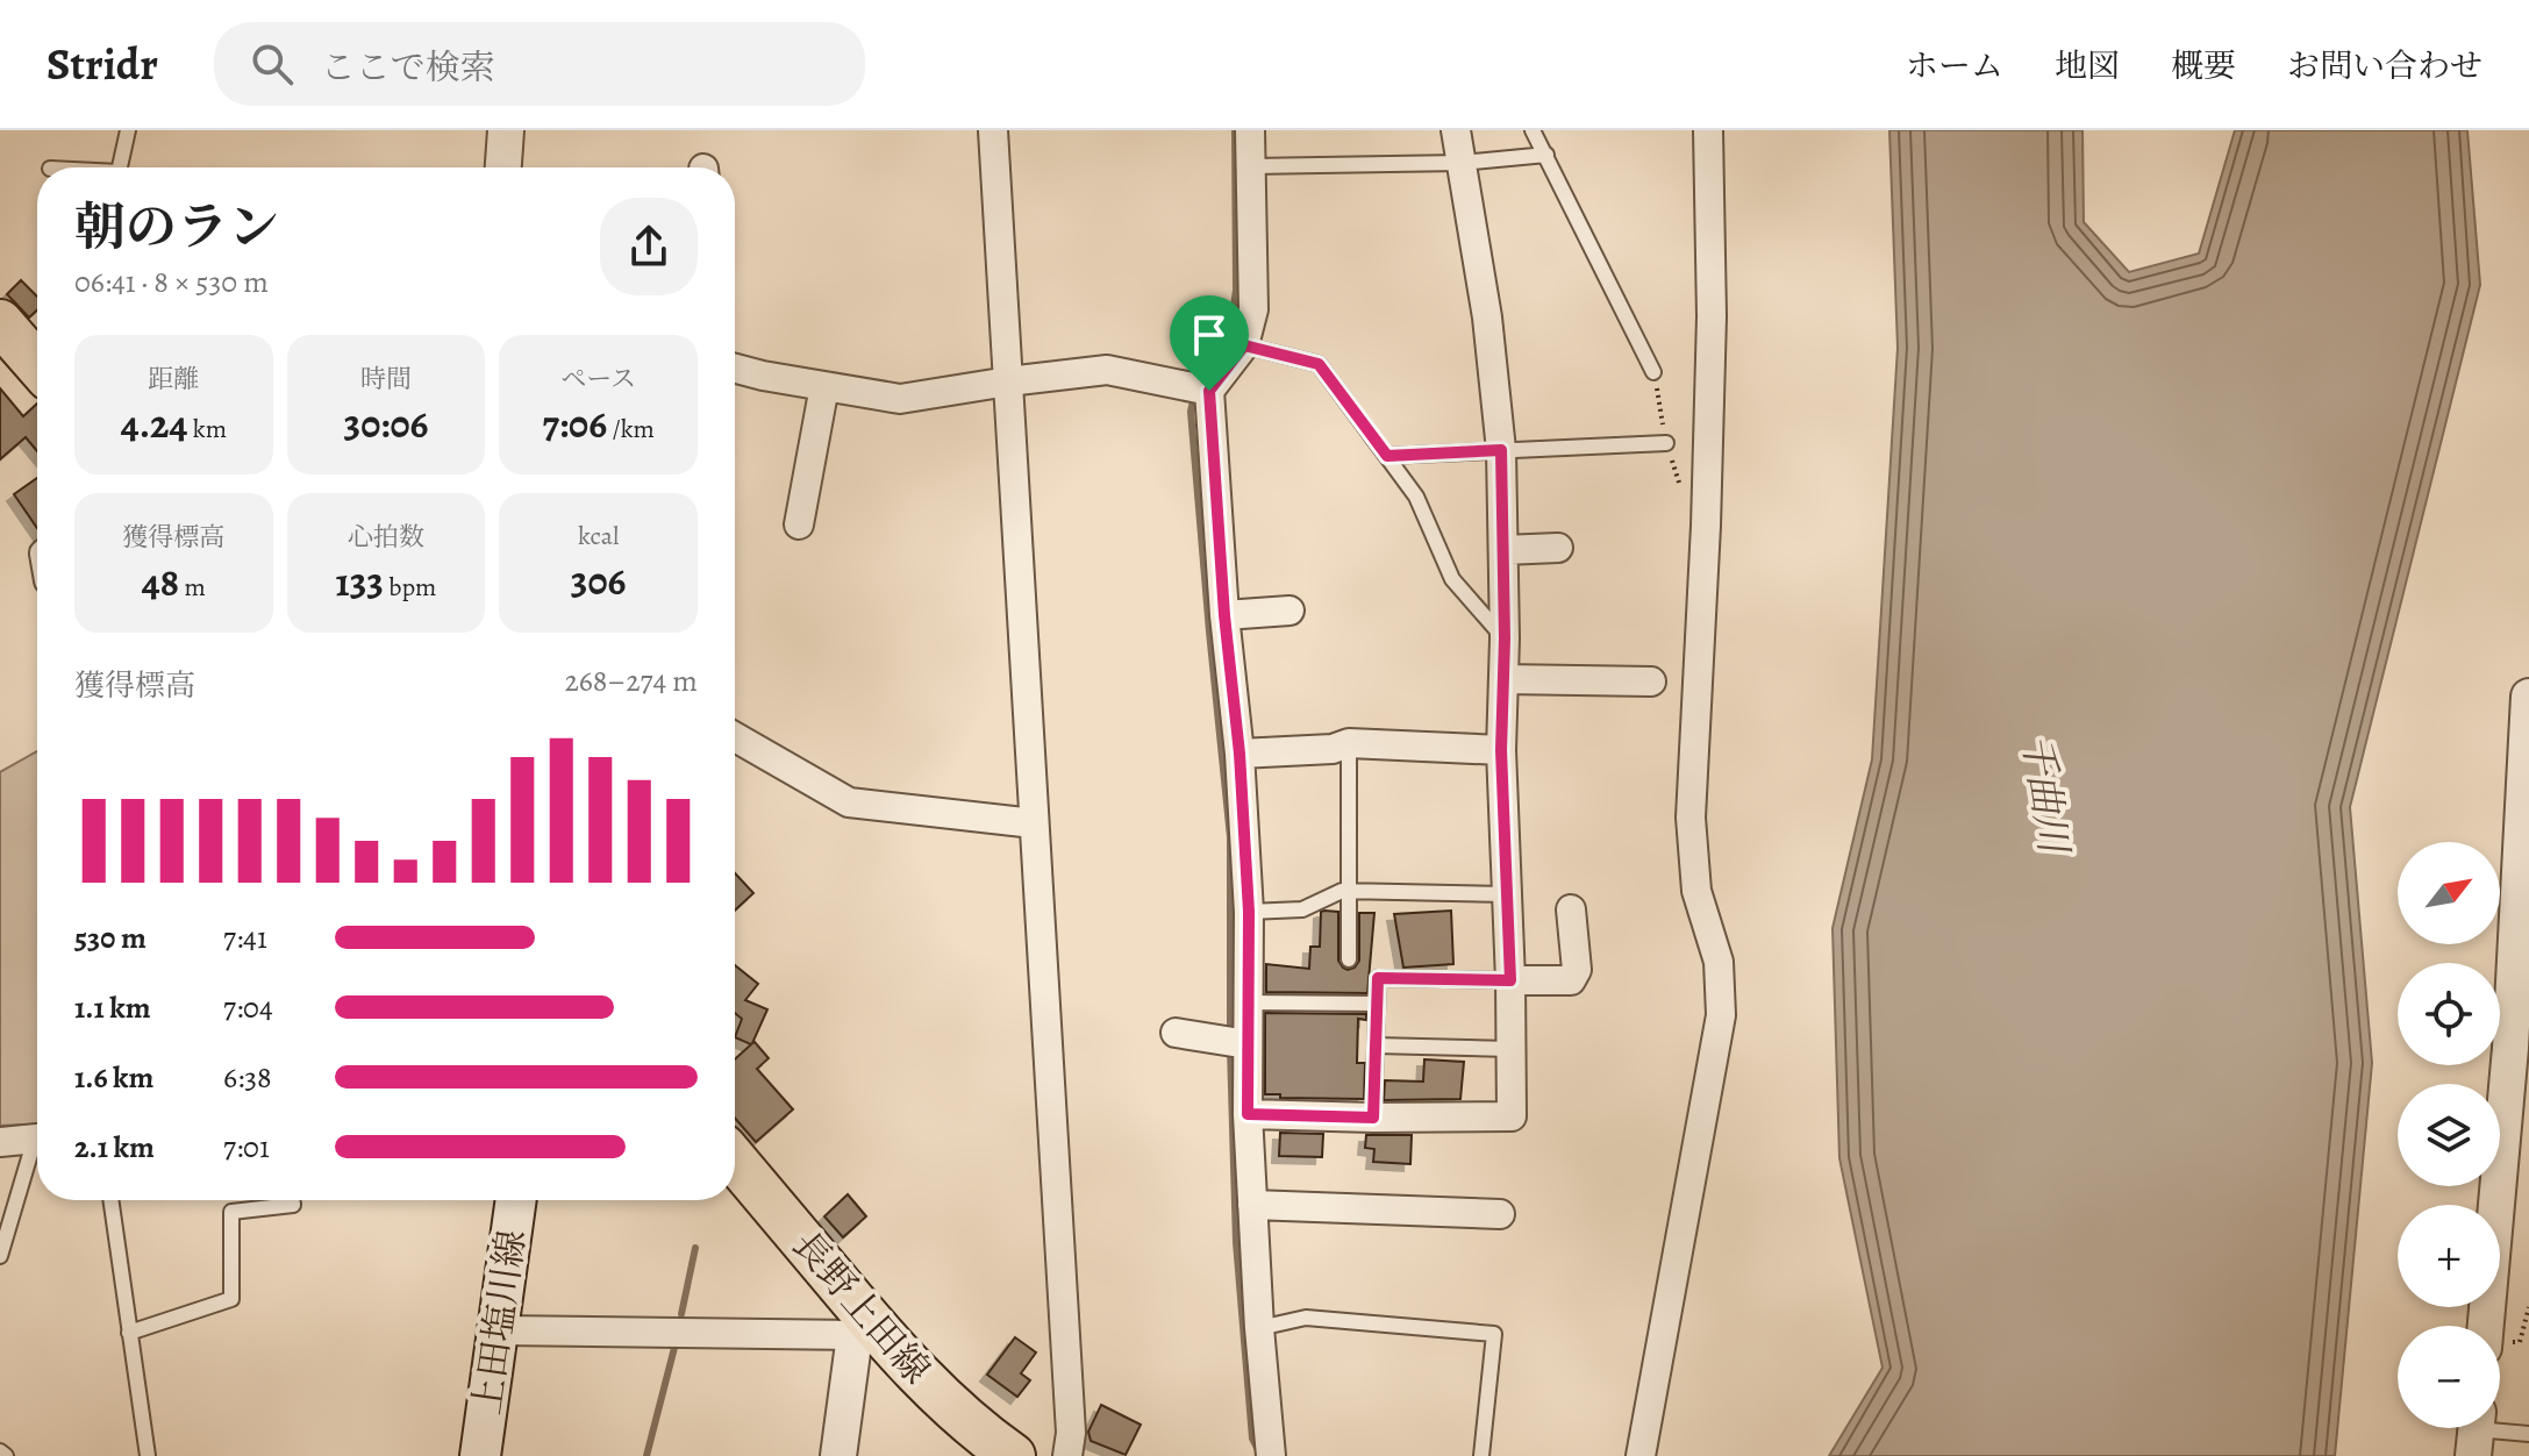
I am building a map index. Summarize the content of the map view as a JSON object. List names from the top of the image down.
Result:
{
  "streets": {
    "main road": ["長野上田線", "上田塩川線"]
  },
  "water": ["千曲川"],
  "north": "top right",
  "page": {
    "header": "Stridr",
    "search": "ここで検索",
    "nav": [
      "ホーム",
      "地図",
      "概要",
      "お問い合わせ"
    ],
    "heading": ["朝のラン", "06:41 · 8 × 530 m"],
    "stats": [
      ["距離", "4.24 km"],
      ["時間", "30:06"],
      ["ペース", "7:06 /km"],
      ["獲得標高", "48 m"],
      ["心拍数", "133 bpm"],
      ["kcal", "306"]
    ],
    "chart": ["獲得標高", "268–274 m"],
    "map_buttons": ["+", "−"],
    "list": [
      {
        "name": "530 m",
        "note": "7:41"
      },
      {
        "name": "1.1 km",
        "note": "7:04"
      },
      {
        "name": "1.6 km",
        "note": "6:38"
      },
      {
        "name": "2.1 km",
        "note": "7:01"
      }
    ]
  }
}
